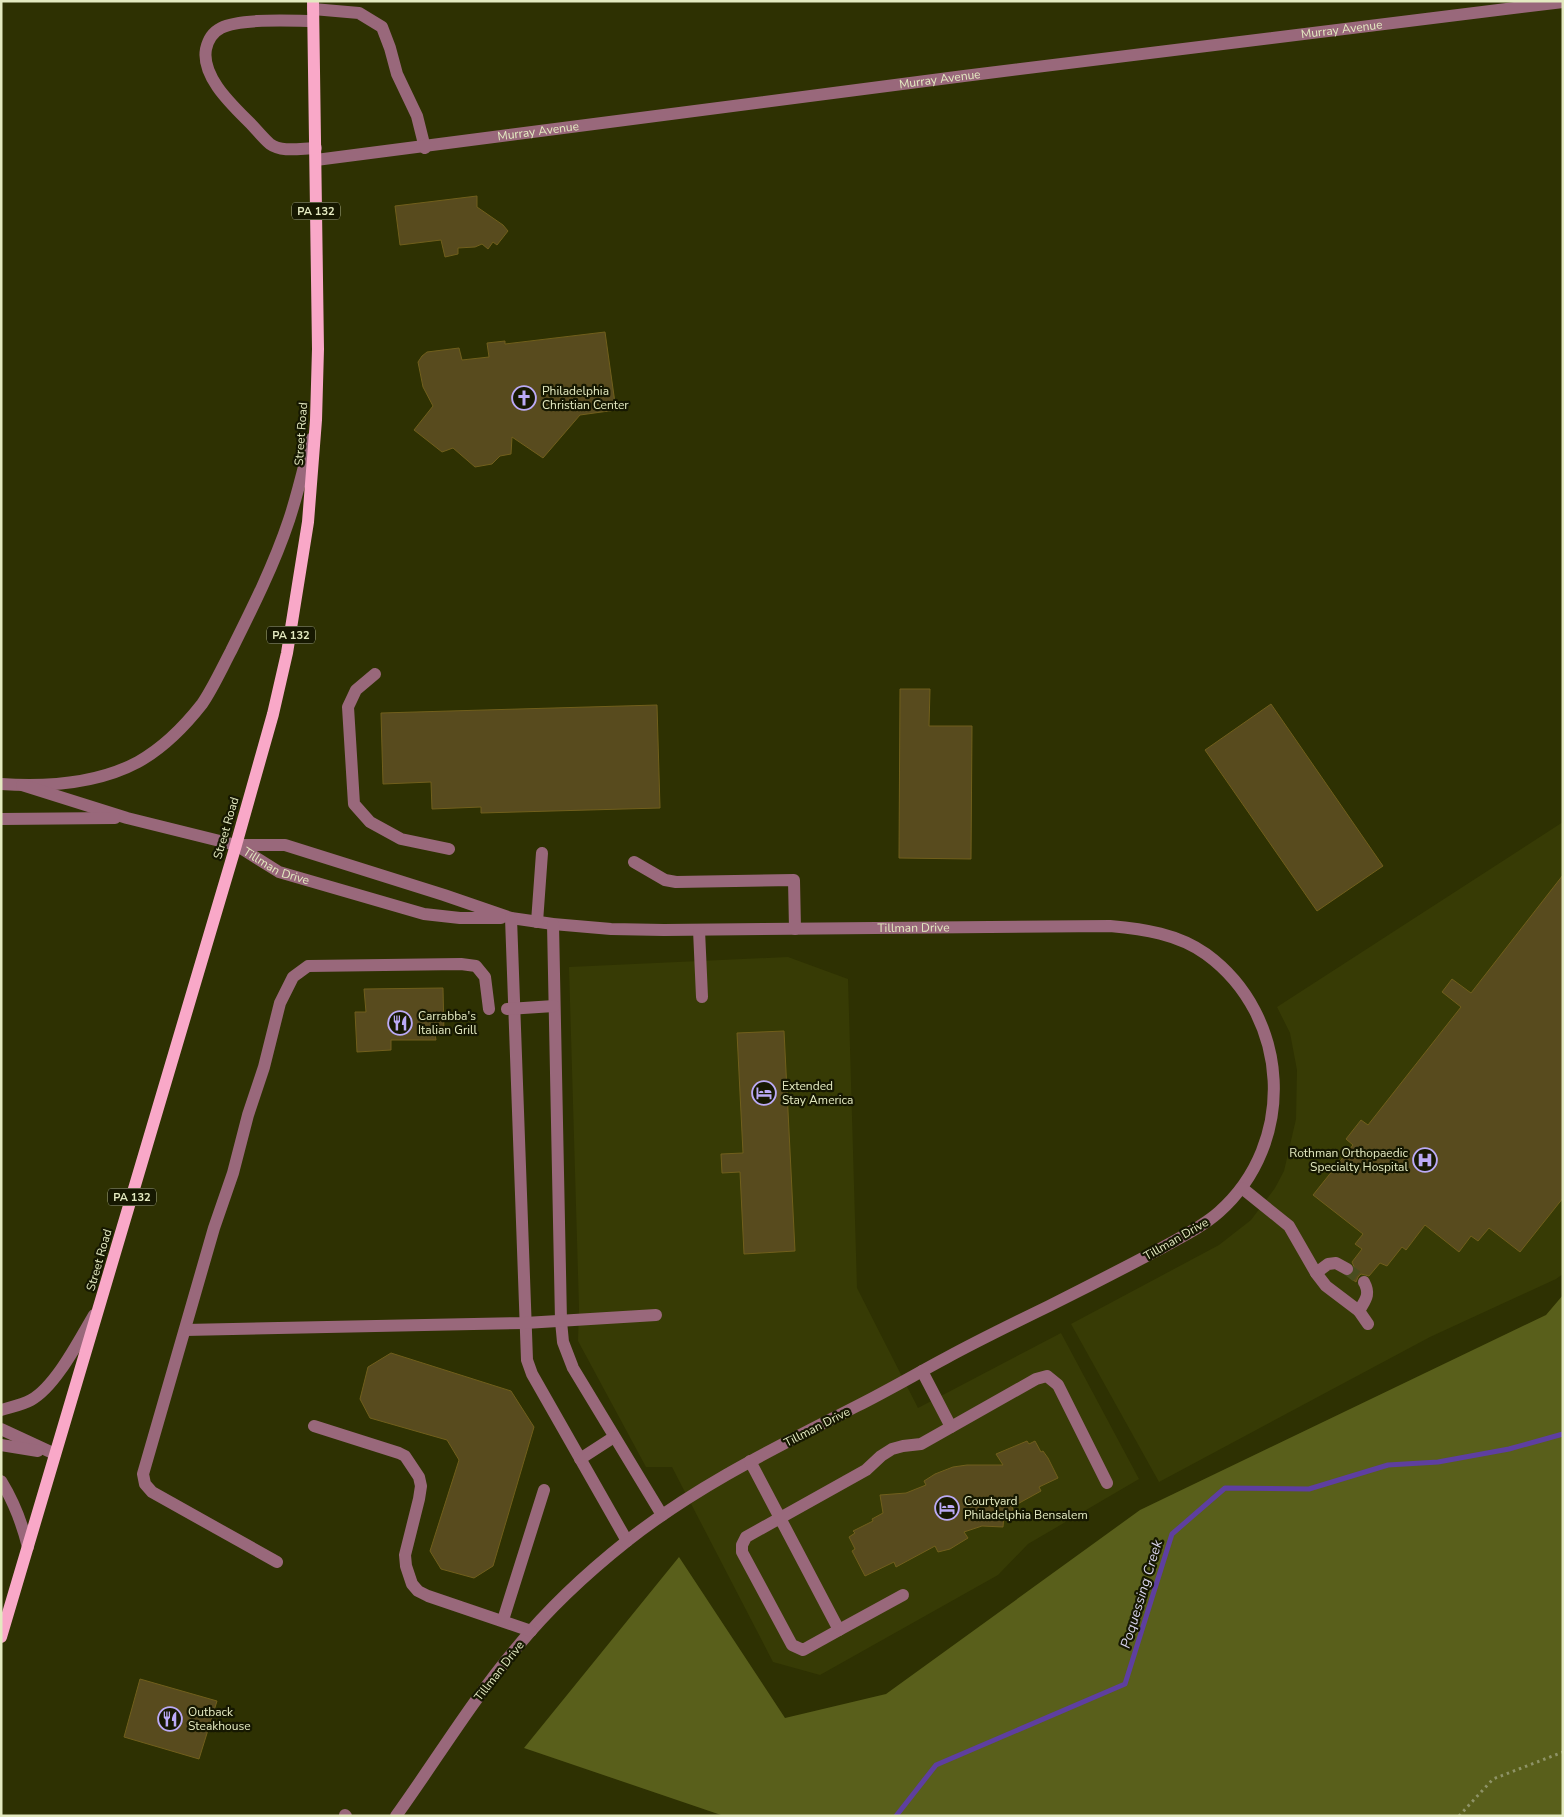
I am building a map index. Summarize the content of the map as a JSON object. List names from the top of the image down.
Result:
{
  "streets": {
    "main road": ["PA 132", "Street Road"],
    "street": ["Murray Avenue", "Tillman Drive"]
  },
  "crossings": [
    ["Murray Avenue", "Street Road"],
    ["Street Road", "Tillman Drive"]
  ],
  "water": ["Poquessing Creek"],
  "places": {
    "church": ["Philadelphia Christian Center"],
    "restaurant": ["Carrabba's Italian Grill", "Outback Steakhouse"],
    "hotel": ["Extended Stay America", "Courtyard Philadelphia Bensalem"],
    "hospital": ["Rothman Orthopaedic Specialty Hospital"]
  }
}
